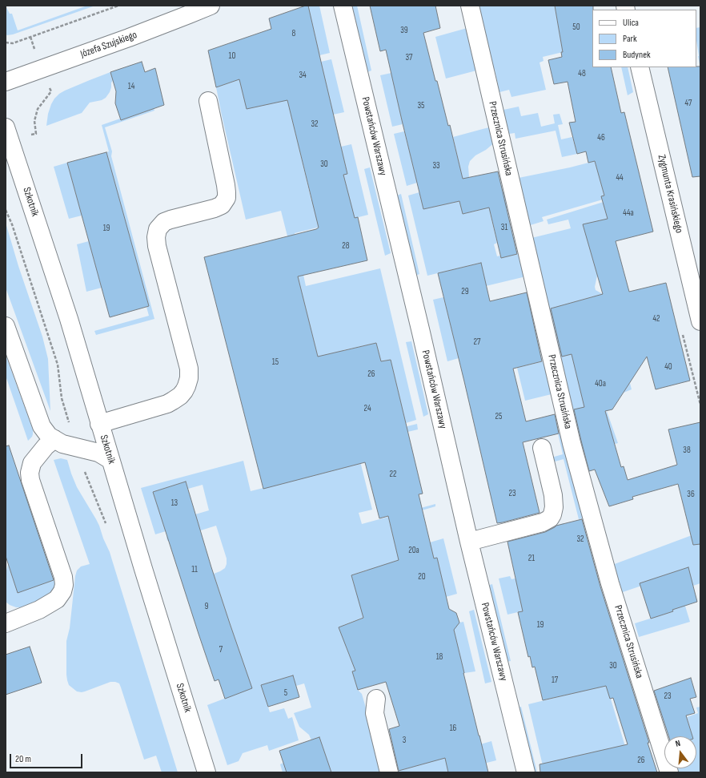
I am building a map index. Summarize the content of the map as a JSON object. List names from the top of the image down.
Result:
{
  "streets": {
    "street": [
      "Józefa Szujskiego",
      "Powstańców Warszawy",
      "Przecznica Strusińska",
      "Zygmunta Krasińskiego",
      "Szkotnik"
    ]
  },
  "house_numbers": [
    "50",
    "39",
    "8",
    "10",
    "37",
    "48",
    "34",
    "14",
    "47",
    "35",
    "32",
    "46",
    "30",
    "33",
    "44",
    "44a",
    "31",
    "19",
    "28",
    "29",
    "42",
    "27",
    "15",
    "40",
    "26",
    "40a",
    "24",
    "25",
    "38",
    "22",
    "23",
    "36",
    "13",
    "32",
    "20a",
    "21",
    "11",
    "20",
    "9",
    "19",
    "7",
    "18",
    "30",
    "17",
    "5",
    "23",
    "16",
    "3",
    "26"
  ],
  "legend": ["Ulica", "Park", "Budynek"],
  "scale_bar": "20 m",
  "north": "top"
}
